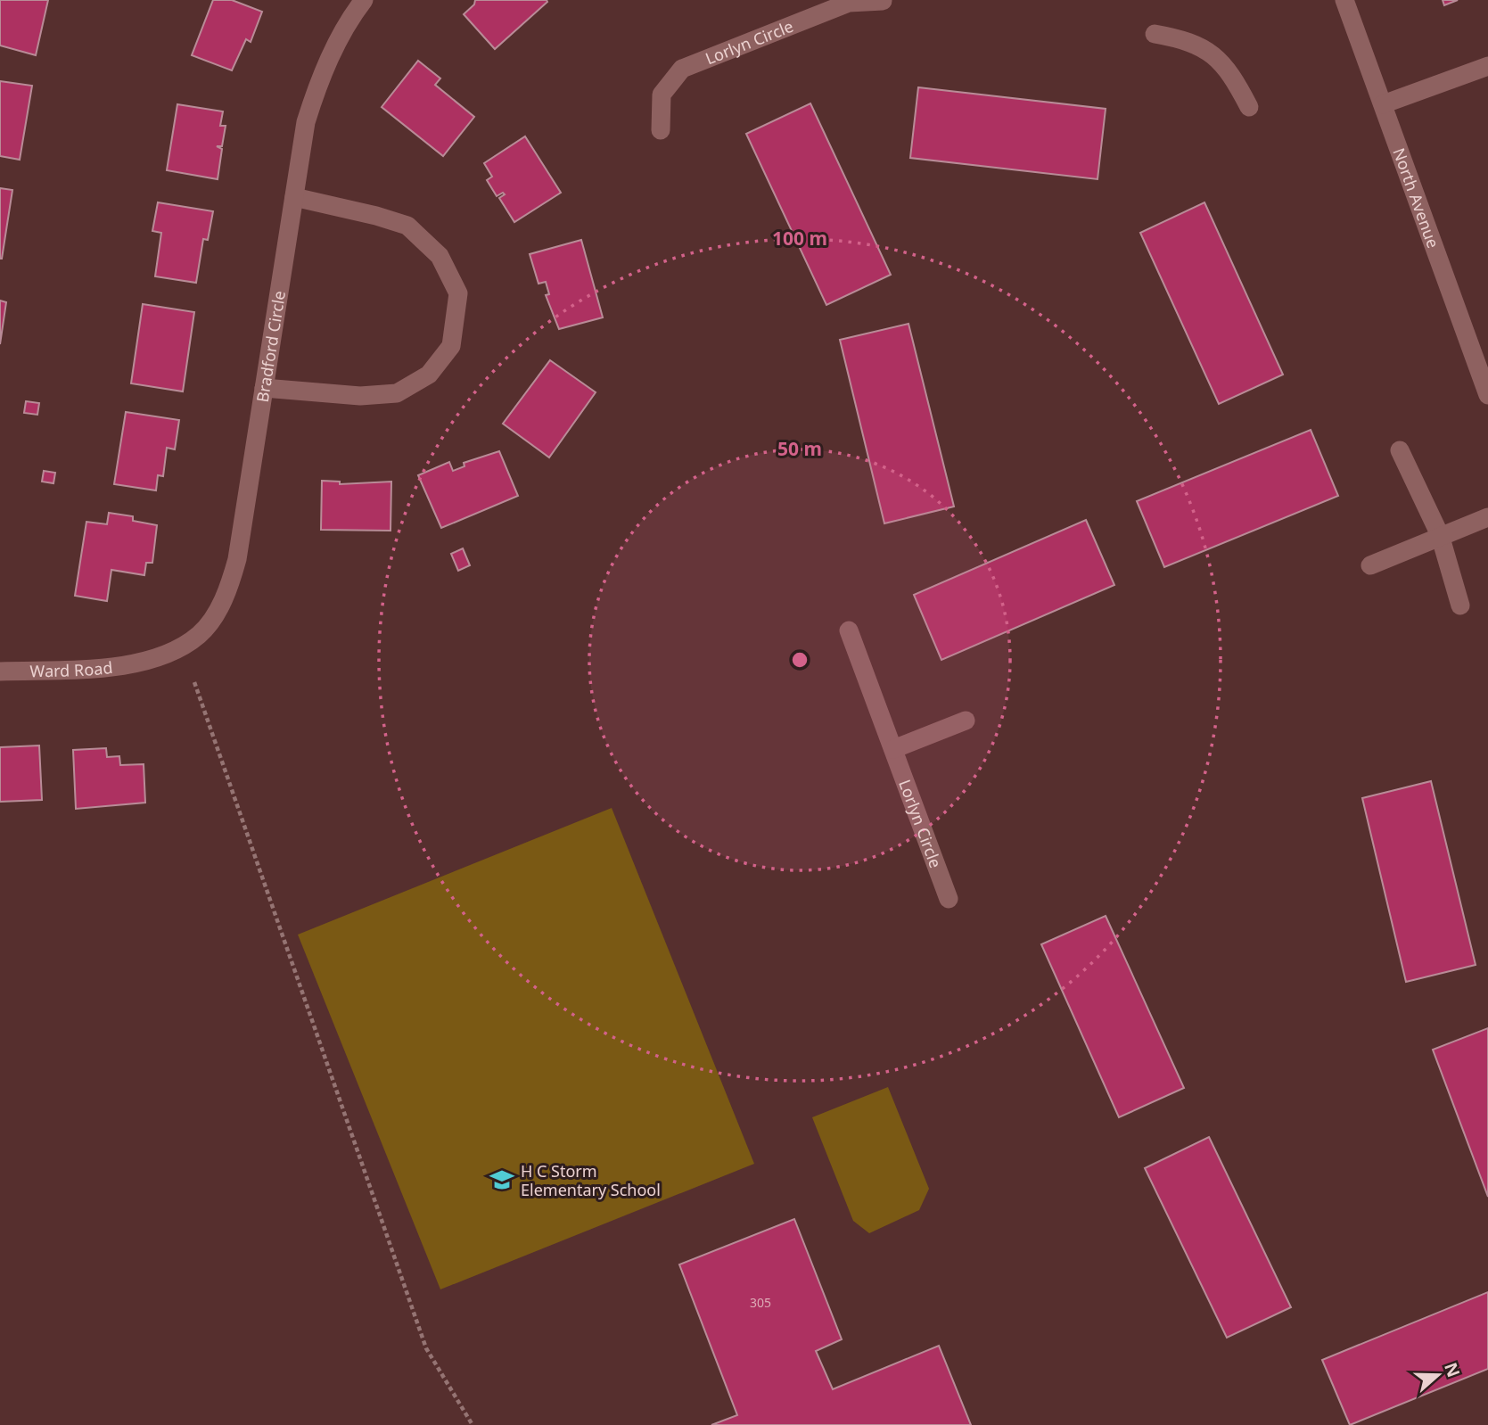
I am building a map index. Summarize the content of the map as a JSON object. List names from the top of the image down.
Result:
{
  "streets": {
    "street": [
      "Lorlyn Circle",
      "North Avenue",
      "Bradford Circle",
      "Ward Road"
    ]
  },
  "crossings": [
    ["Bradford Circle", "Ward Road"]
  ],
  "places": {
    "school or university": ["H C Storm Elementary School"]
  },
  "house_numbers": ["305"],
  "north": "right",
  "rings": ["100 m", "50 m"]
}
